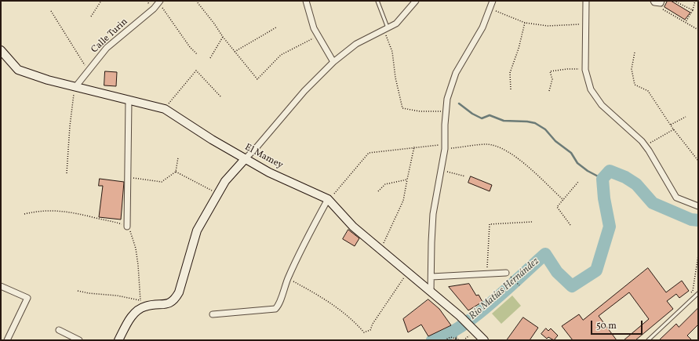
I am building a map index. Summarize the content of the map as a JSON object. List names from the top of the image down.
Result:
{
  "streets": {
    "street": ["Calle Turin", "El Mamey"]
  },
  "crossings": [
    ["Calle Turin", "El Mamey"]
  ],
  "water": ["Río Matías Hernández"],
  "scale_bar": "50 m"
}
